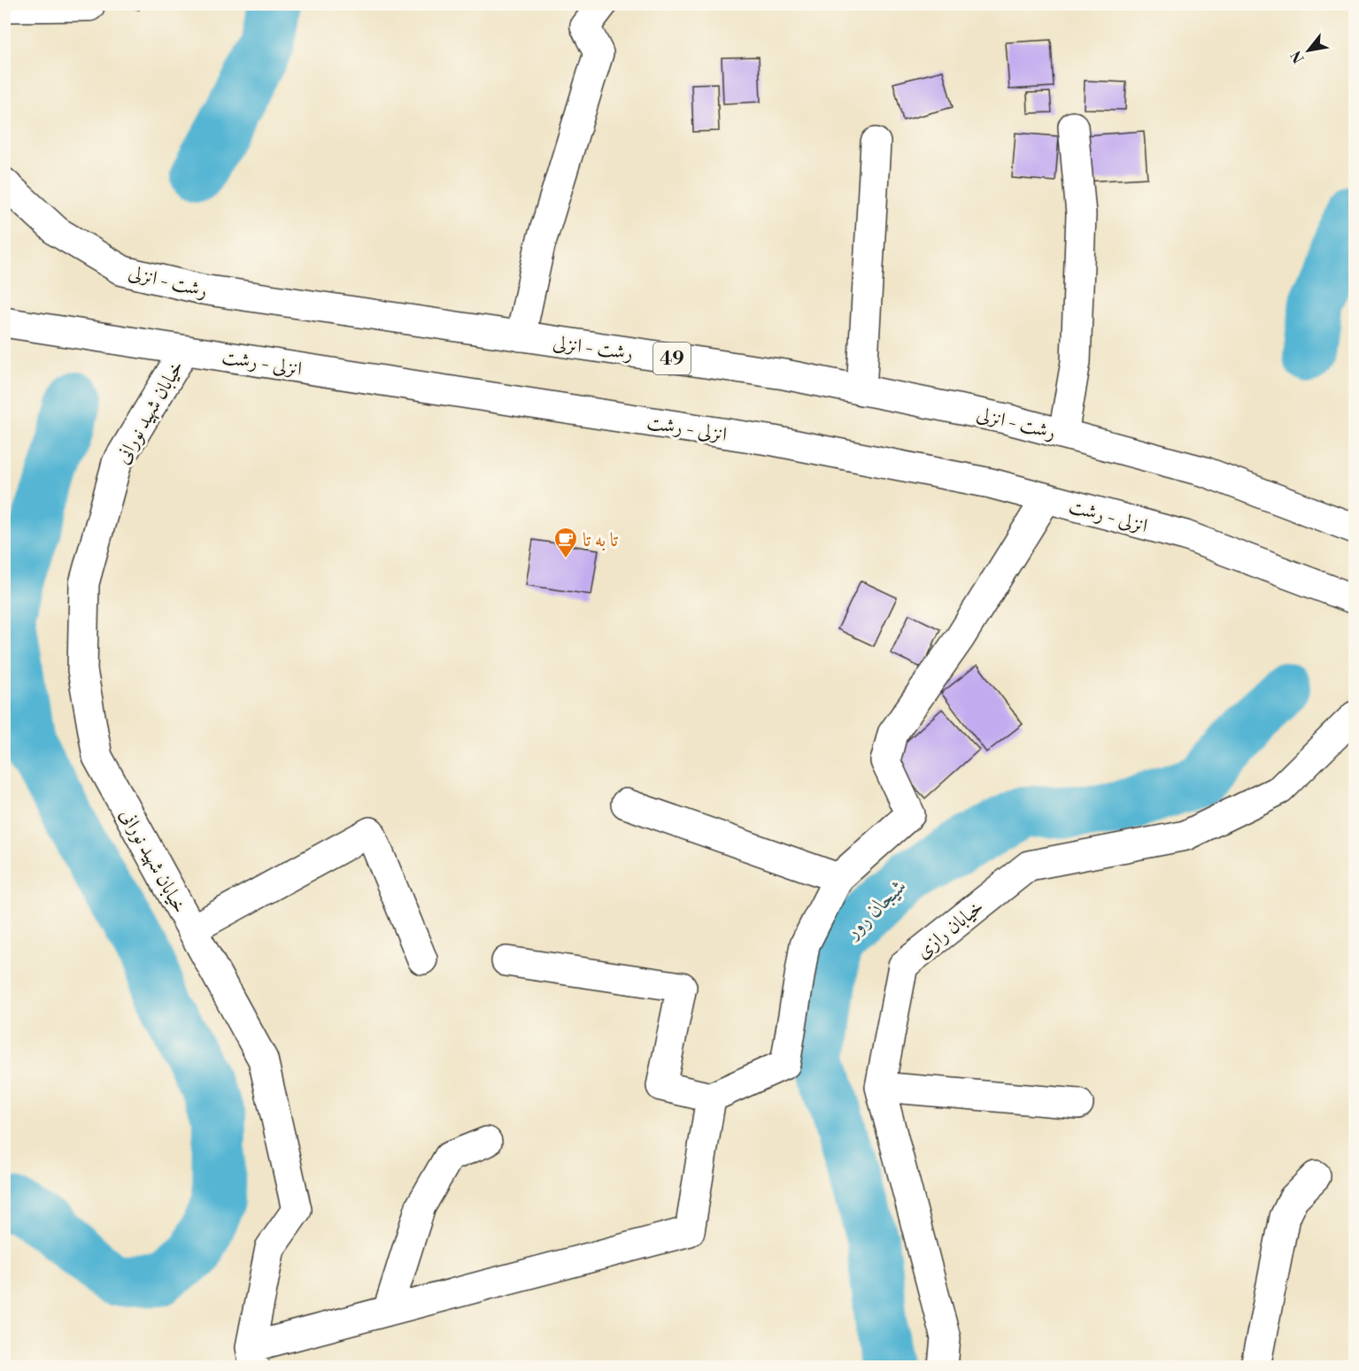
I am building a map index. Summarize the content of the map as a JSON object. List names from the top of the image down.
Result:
{
  "streets": {
    "main road": [
      "رشت - انزلی",
      "49",
      "انزلی - رشت",
      "خیابان شهید نورانی",
      "خیابان رازی"
    ]
  },
  "crossings": [
    ["انزلی - رشت", "خیابان شهید نورانی"]
  ],
  "water": ["شیجان رور"],
  "places": {
    "cafe": ["تا به تا"]
  },
  "north": "bottom left"
}
